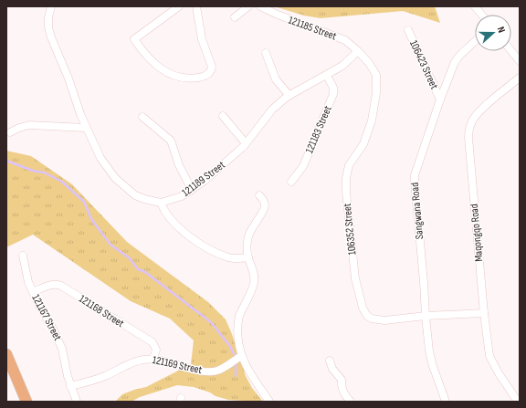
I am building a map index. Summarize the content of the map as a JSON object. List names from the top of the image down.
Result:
{
  "streets": {
    "street": [
      "121185 Street",
      "106423 Street",
      "121183 Street",
      "121189 Street",
      "Sangwana Road",
      "106352 Street",
      "Maqongqo Road",
      "121168 Street",
      "121167 Street",
      "121169 Street"
    ]
  },
  "crossings": [
    ["121185 Street", "106352 Street"],
    ["106423 Street", "Sangwana Road"],
    ["121183 Street", "121189 Street"],
    ["121189 Street", "106352 Street"],
    ["Sangwana Road", "106352 Street"],
    ["106352 Street", "Maqongqo Road"],
    ["121168 Street", "121167 Street"],
    ["121168 Street", "121169 Street"],
    ["121167 Street", "121169 Street"]
  ],
  "north": "right"
}
